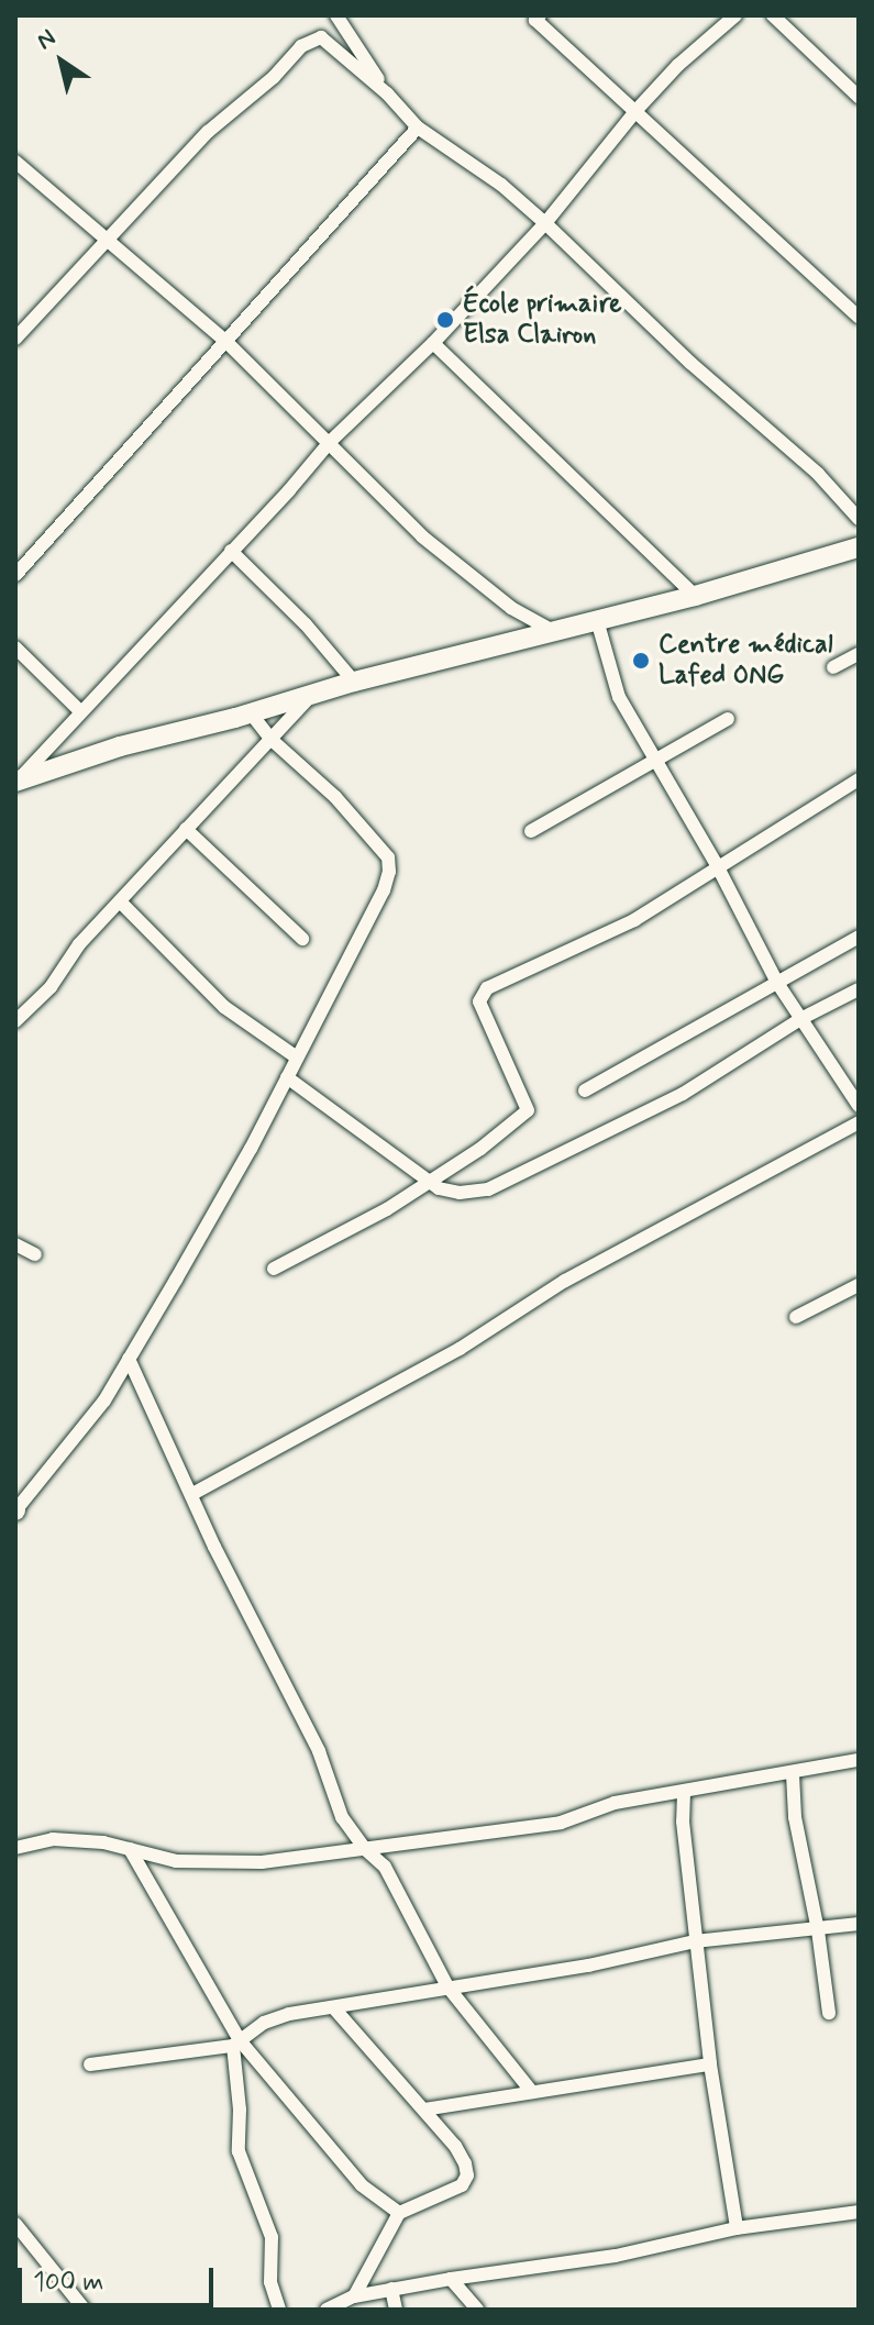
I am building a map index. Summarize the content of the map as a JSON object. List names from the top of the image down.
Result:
{
  "places": ["École primaire Elsa Clairon", "Centre médical Lafed ONG"],
  "scale_bar": "100 m",
  "north": "top left"
}
